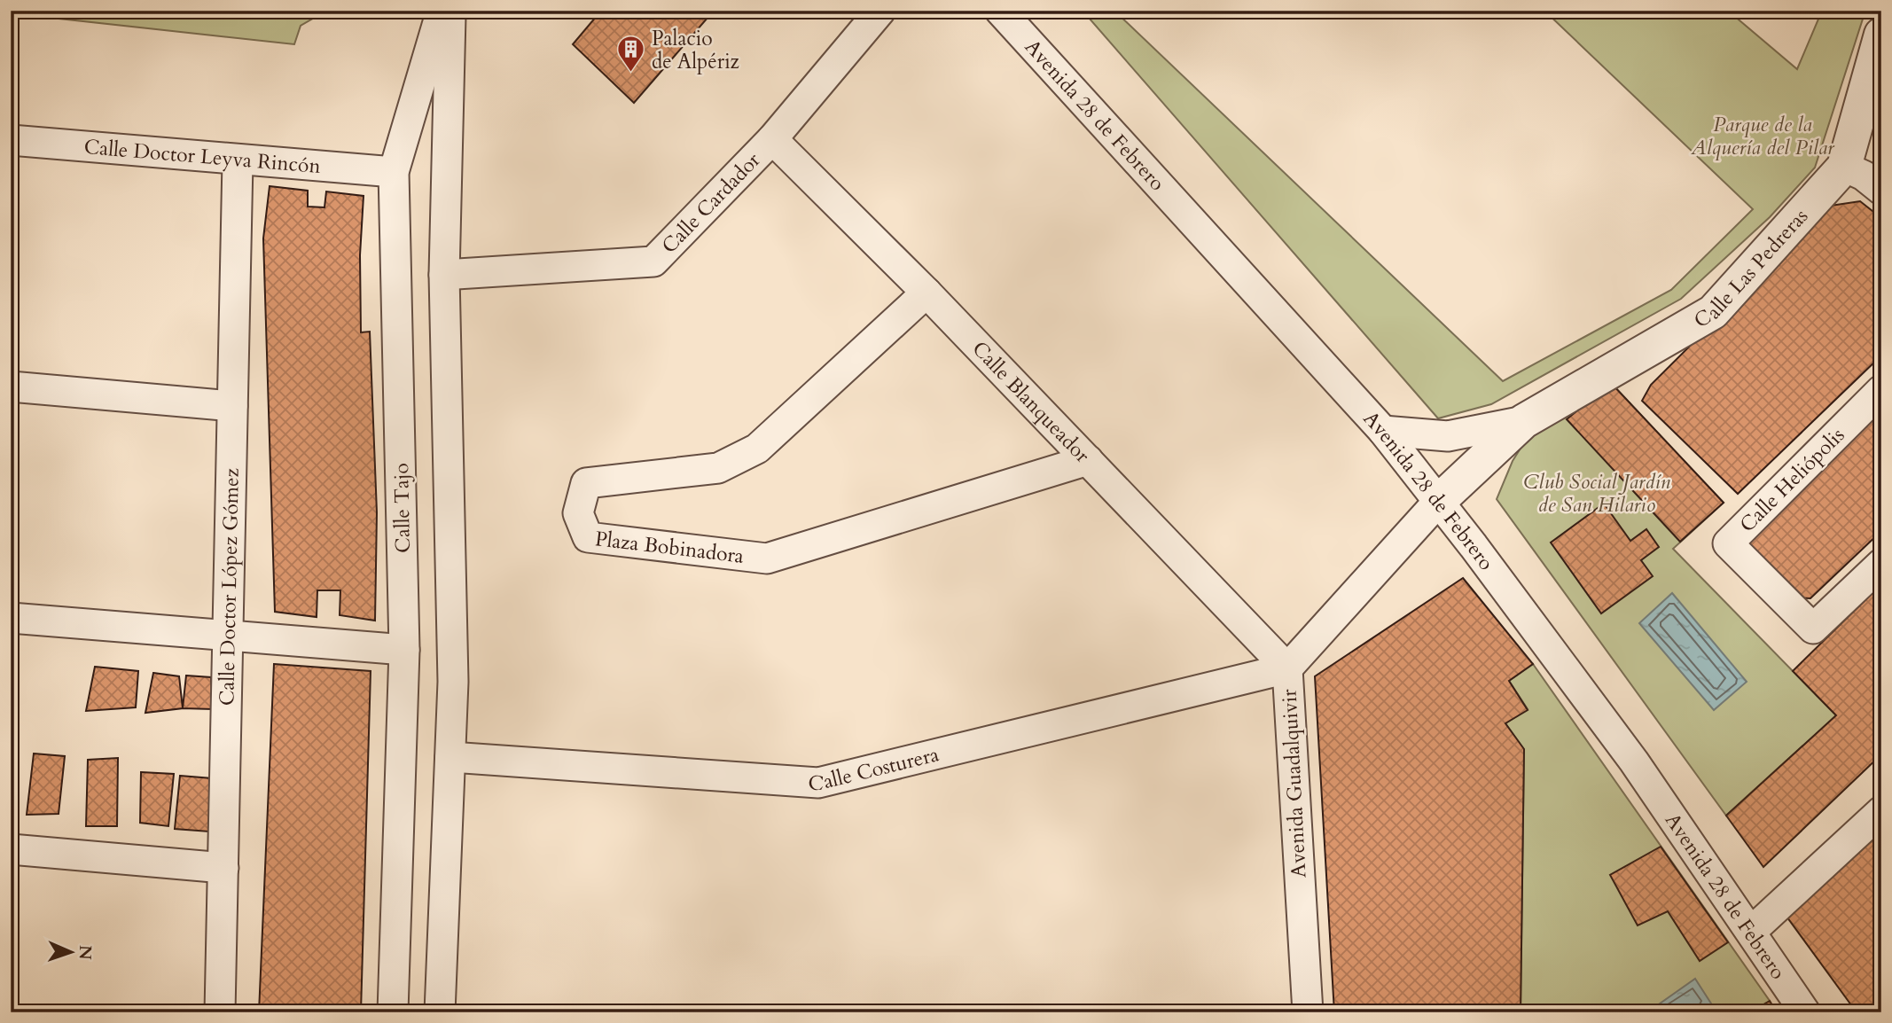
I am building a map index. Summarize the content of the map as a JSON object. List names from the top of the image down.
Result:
{
  "streets": {
    "street": [
      "Avenida 28 de Febrero",
      "Calle Doctor Leyva Rincón",
      "Calle Cardador",
      "Calle Las Pedreras",
      "Calle Blanqueador",
      "Calle Heliópolis",
      "Calle Tajo",
      "Plaza Bobinadora",
      "Calle Doctor López Gómez",
      "Calle Costurera",
      "Avenida Guadalquivir"
    ]
  },
  "crossings": [
    ["Avenida 28 de Febrero", "Calle Las Pedreras"],
    ["Avenida 28 de Febrero", "Avenida Guadalquivir"],
    ["Calle Doctor Leyva Rincón", "Calle Tajo"],
    ["Calle Doctor Leyva Rincón", "Calle Doctor López Gómez"],
    ["Calle Cardador", "Calle Blanqueador"],
    ["Calle Las Pedreras", "Avenida Guadalquivir"],
    ["Calle Blanqueador", "Plaza Bobinadora"],
    ["Calle Blanqueador", "Calle Costurera"],
    ["Calle Blanqueador", "Avenida Guadalquivir"],
    ["Calle Costurera", "Avenida Guadalquivir"]
  ],
  "parks": ["Parque de la Alquería del Pilar", "Club Social Jardín de San Hilario"],
  "places": {
    "building": ["Palacio de Alpériz"]
  },
  "north": "right"
}
